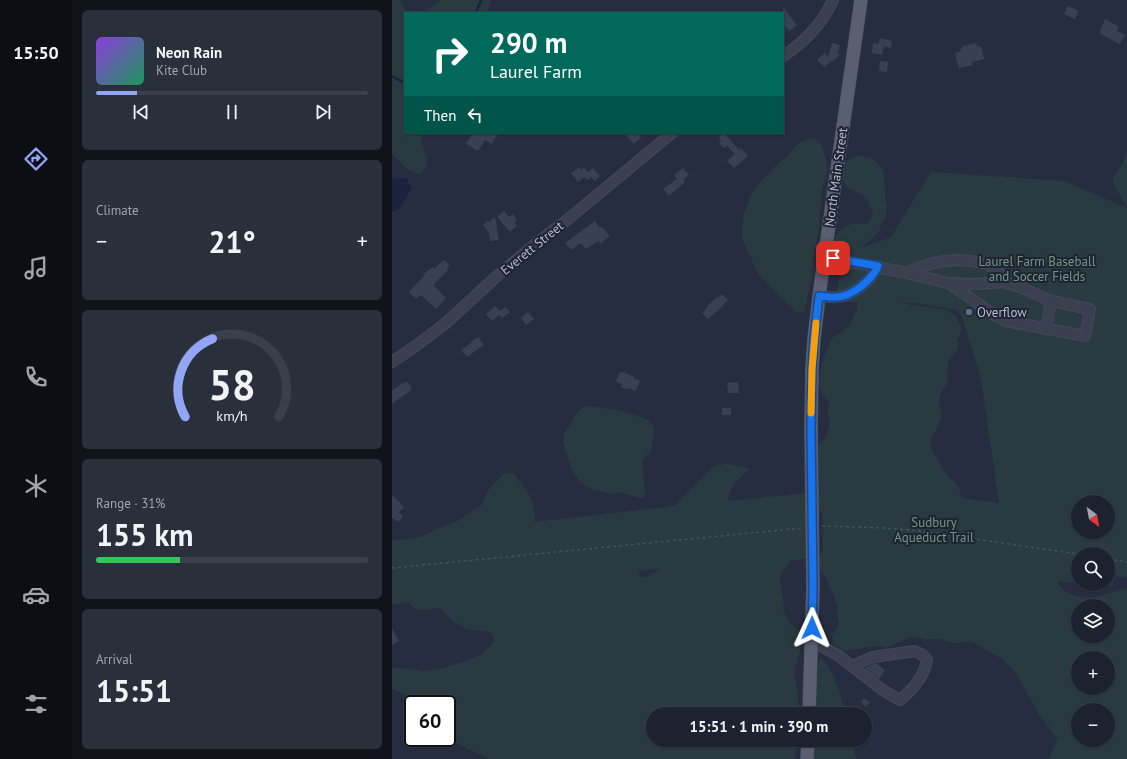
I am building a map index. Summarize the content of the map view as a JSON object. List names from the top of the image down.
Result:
{
  "streets": {
    "main road": ["North Main Street"],
    "street": ["Everett Street"]
  },
  "parks": ["Laurel Farm Baseball and Soccer Fields", "Sudbury Aqueduct Trail"],
  "places": ["Overflow"],
  "north": "bottom right",
  "page": {
    "tabs": "15:50",
    "turn": ["290 m", "Laurel Farm"],
    "song": ["Neon Rain", "Kite Club"],
    "then": "Then",
    "tile": [
      "Climate",
      ["Range · 31%", "155 km"],
      ["Arrival", "15:51"]
    ],
    "heat": ["−", "21°", "+"],
    "map_buttons": ["+", "−"],
    "limit": "60",
    "trip": "15:51 · 1 min · 390 m",
    "gauge": ["58", "km/h"]
  }
}
